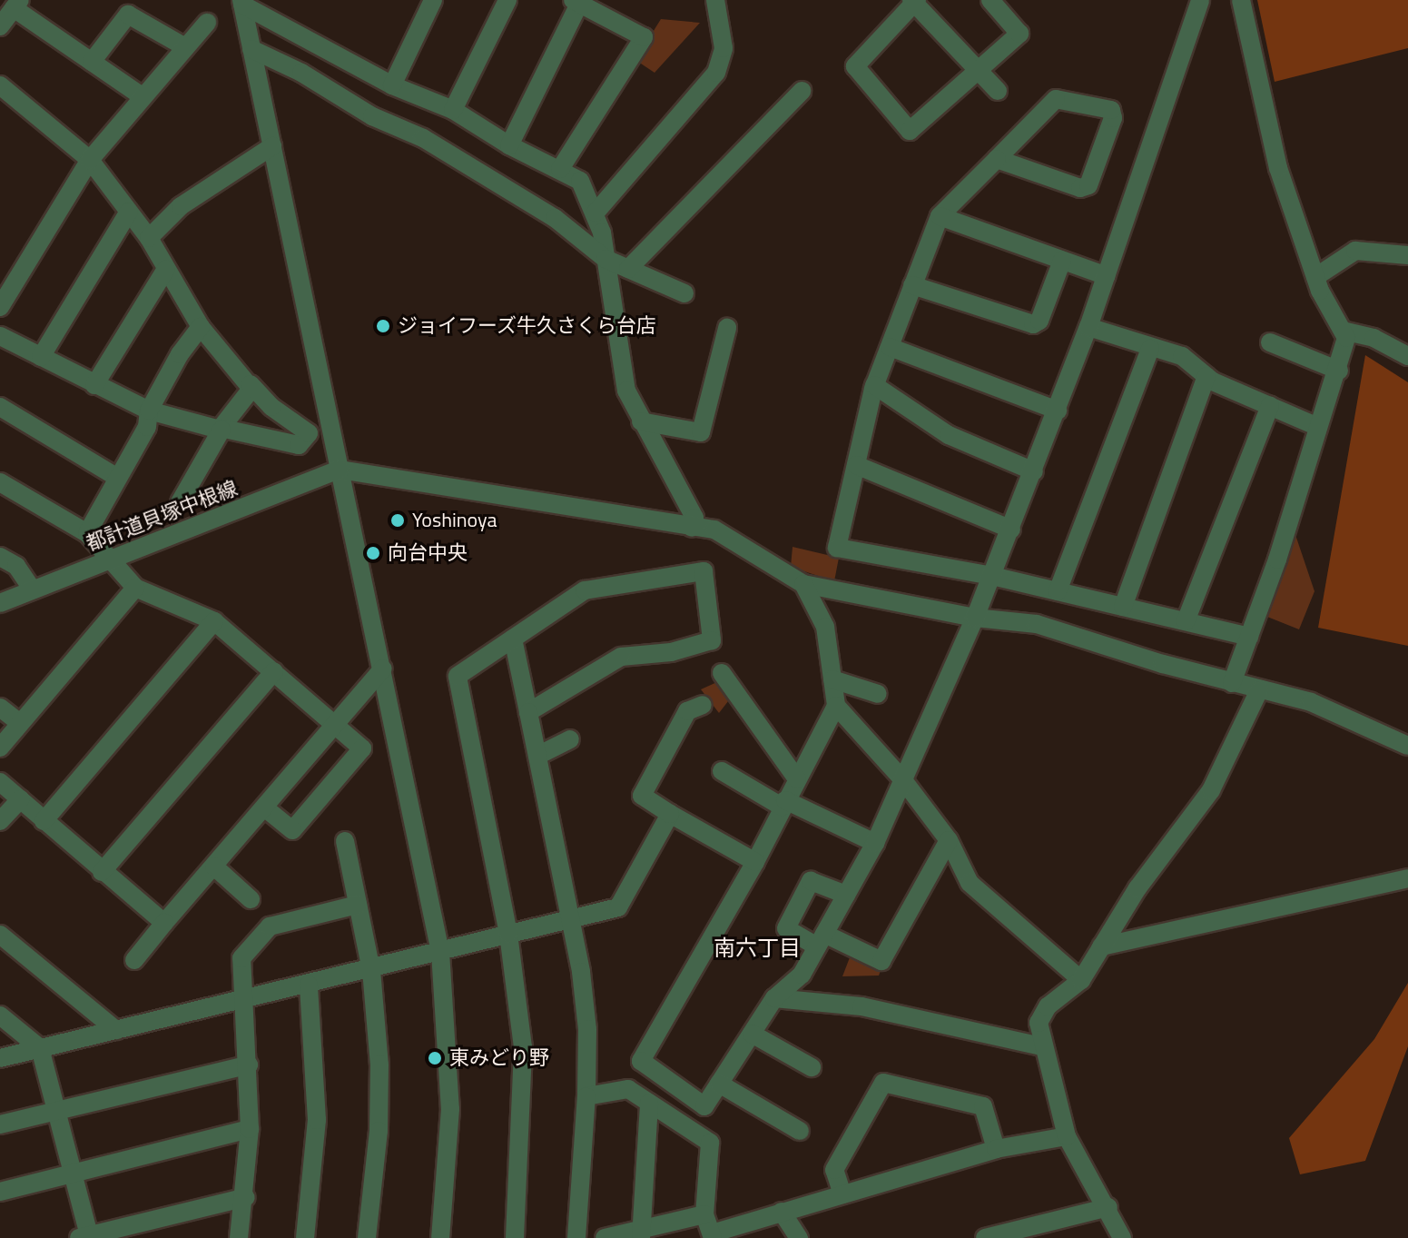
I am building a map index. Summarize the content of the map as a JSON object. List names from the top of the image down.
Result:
{
  "streets": {
    "street": ["都計道貝塚中根線"]
  },
  "districts": ["南六丁目"],
  "places": [
    "ジョイフーズ牛久さくら台店",
    "Yoshinoya",
    "向台中央",
    "東みどり野"
  ]
}
